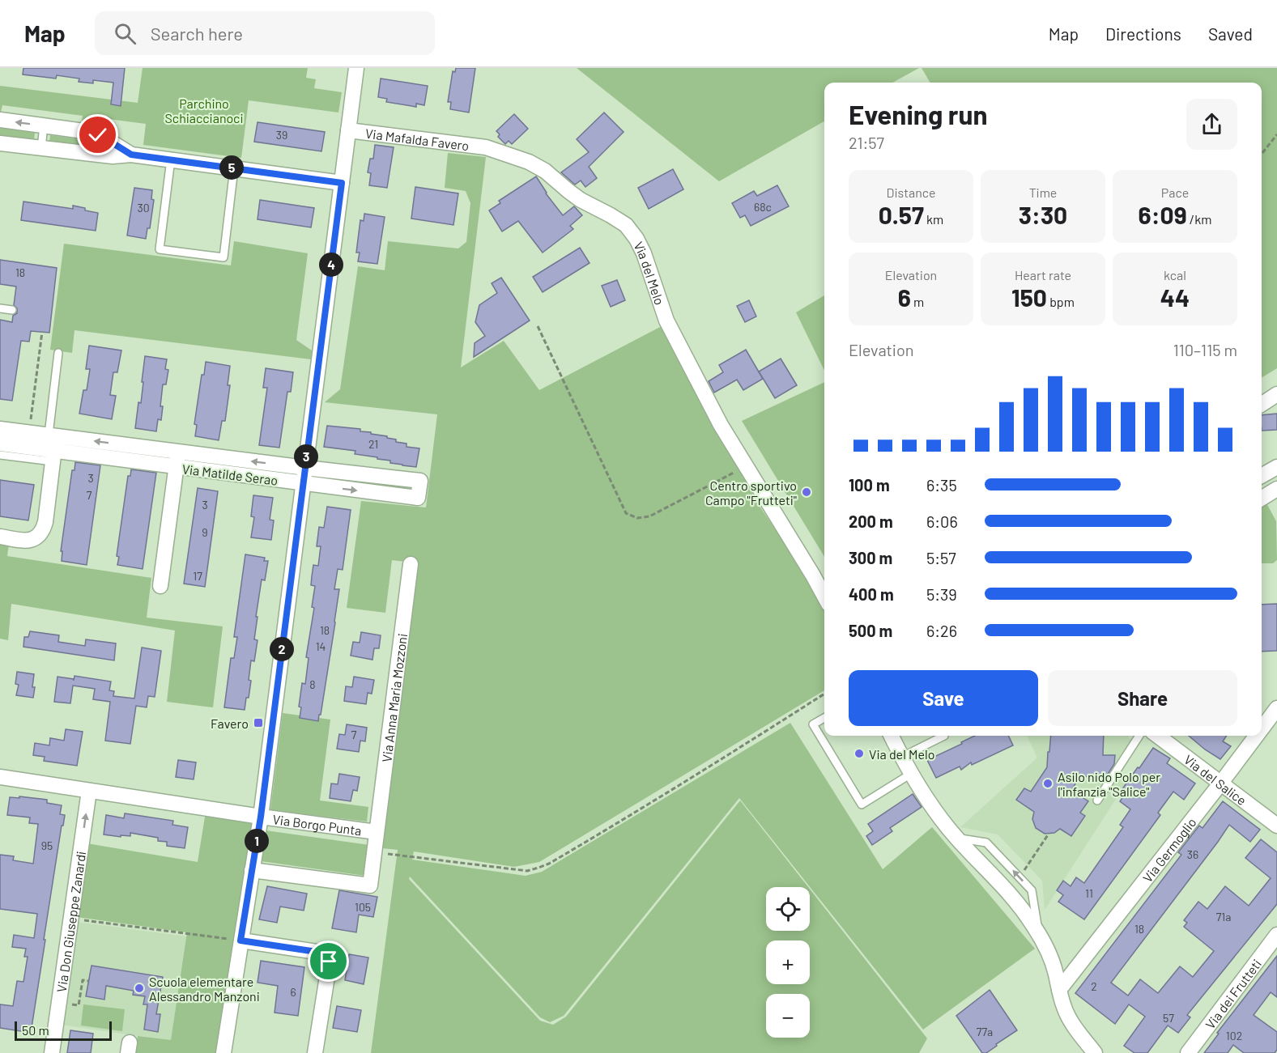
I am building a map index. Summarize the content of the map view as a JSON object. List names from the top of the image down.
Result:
{
  "streets": {
    "street": [
      "Via Mafalda Favero",
      "Via del Melo",
      "Via Matilde Serao",
      "Via Anna Maria Mozzoni",
      "Via del Salice",
      "Via Borgo Punta",
      "Via Germoglio",
      "Via Don Giuseppe Zanardi",
      "Via dei Frutteti"
    ]
  },
  "crossings": [
    ["Via Mafalda Favero", "Via del Melo"],
    ["Via Mafalda Favero", "Via Matilde Serao"],
    ["Via Mafalda Favero", "Via Borgo Punta"],
    ["Via Anna Maria Mozzoni", "Via Borgo Punta"],
    ["Via del Salice", "Via Germoglio"],
    ["Via Borgo Punta", "Via Don Giuseppe Zanardi"]
  ],
  "one_way": ["Via Don Giuseppe Zanardi"],
  "parks": ["Parchino Schiaccianoci"],
  "places": {
    "other": [
      "Centro sportivo Campo \"Frutteti\"",
      "Via del Melo",
      "Asilo nido Polo per l'infanzia \"Salice\"",
      "Scuola elementare Alessandro Manzoni"
    ],
    "transit": ["Favero"]
  },
  "house_numbers": [
    "39",
    "68c",
    "30",
    "18",
    "21",
    "3",
    "7",
    "3",
    "9",
    "17",
    "18",
    "14",
    "8",
    "7",
    "95",
    "36",
    "11",
    "105",
    "71a",
    "18",
    "2",
    "6",
    "57",
    "77a",
    "102"
  ],
  "scale_bar": "50 m",
  "page": {
    "header": "Map",
    "search": "Search here",
    "nav": ["Map", "Directions", "Saved"],
    "heading": ["Evening run", "21:57"],
    "pins": [
      "5",
      "4",
      "3",
      "2",
      "1"
    ],
    "stats": [
      ["Distance", "0.57 km"],
      ["Time", "3:30"],
      ["Pace", "6:09 /km"],
      ["Elevation", "6 m"],
      ["Heart rate", "150 bpm"],
      ["kcal", "44"]
    ],
    "chart": ["Elevation", "110–115 m"],
    "list": [
      {
        "name": "100 m",
        "note": "6:35"
      },
      {
        "name": "200 m",
        "note": "6:06"
      },
      {
        "name": "300 m",
        "note": "5:57"
      },
      {
        "name": "400 m",
        "note": "5:39"
      },
      {
        "name": "500 m",
        "note": "6:26"
      }
    ],
    "buttons": ["Save", "Share"],
    "map_buttons": ["+", "−"],
    "scale": "50 m"
  }
}
